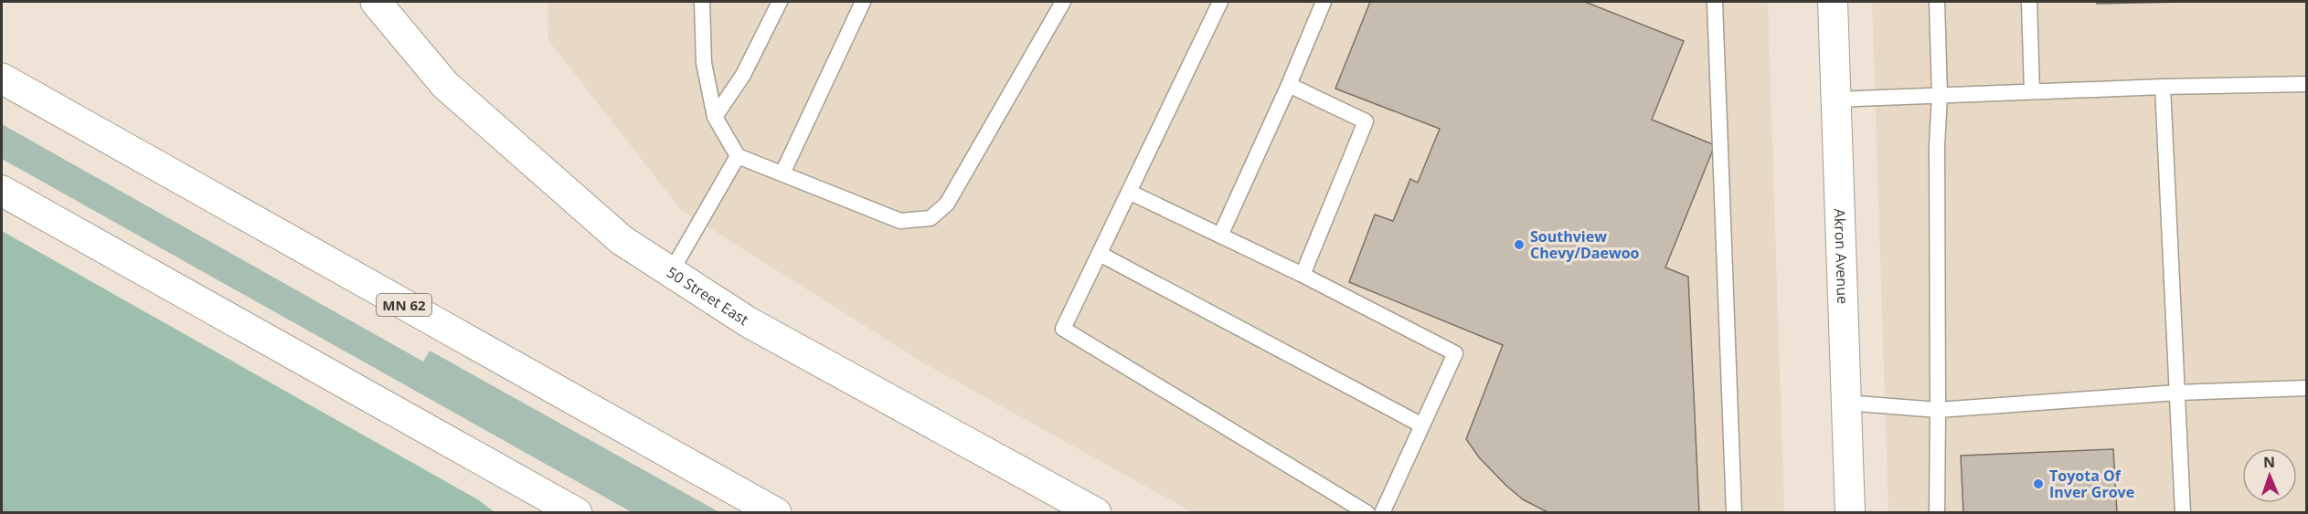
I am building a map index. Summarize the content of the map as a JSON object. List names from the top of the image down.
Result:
{
  "streets": {
    "main road": ["50 Street East", "MN 62"],
    "street": ["Akron Avenue"]
  },
  "places": ["Southview Chevy/Daewoo", "Toyota Of Inver Grove"],
  "north": "top"
}
